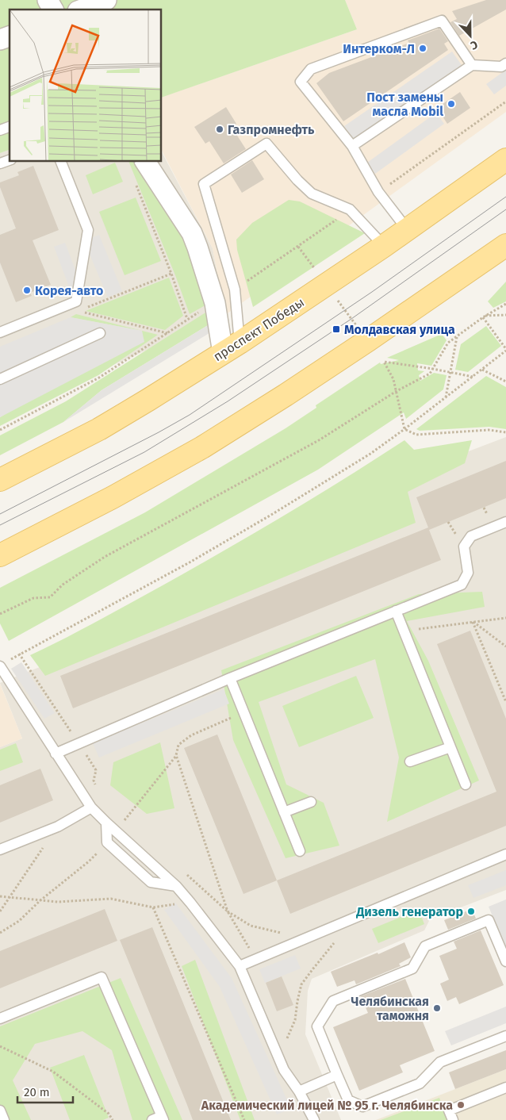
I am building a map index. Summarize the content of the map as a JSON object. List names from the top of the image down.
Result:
{
  "streets": {
    "main road": ["проспект Победы"]
  },
  "places": {
    "other": [
      "Интерком-Л",
      "Пост замены масла Mobil",
      "Газпромнефть",
      "Корея-авто",
      "Дизель генератор",
      "Челябинская таможня",
      "Академический лицей № 95 г. Челябинска"
    ],
    "transit": ["Молдавская улица"]
  },
  "scale_bar": "20 m",
  "north": "bottom"
}
